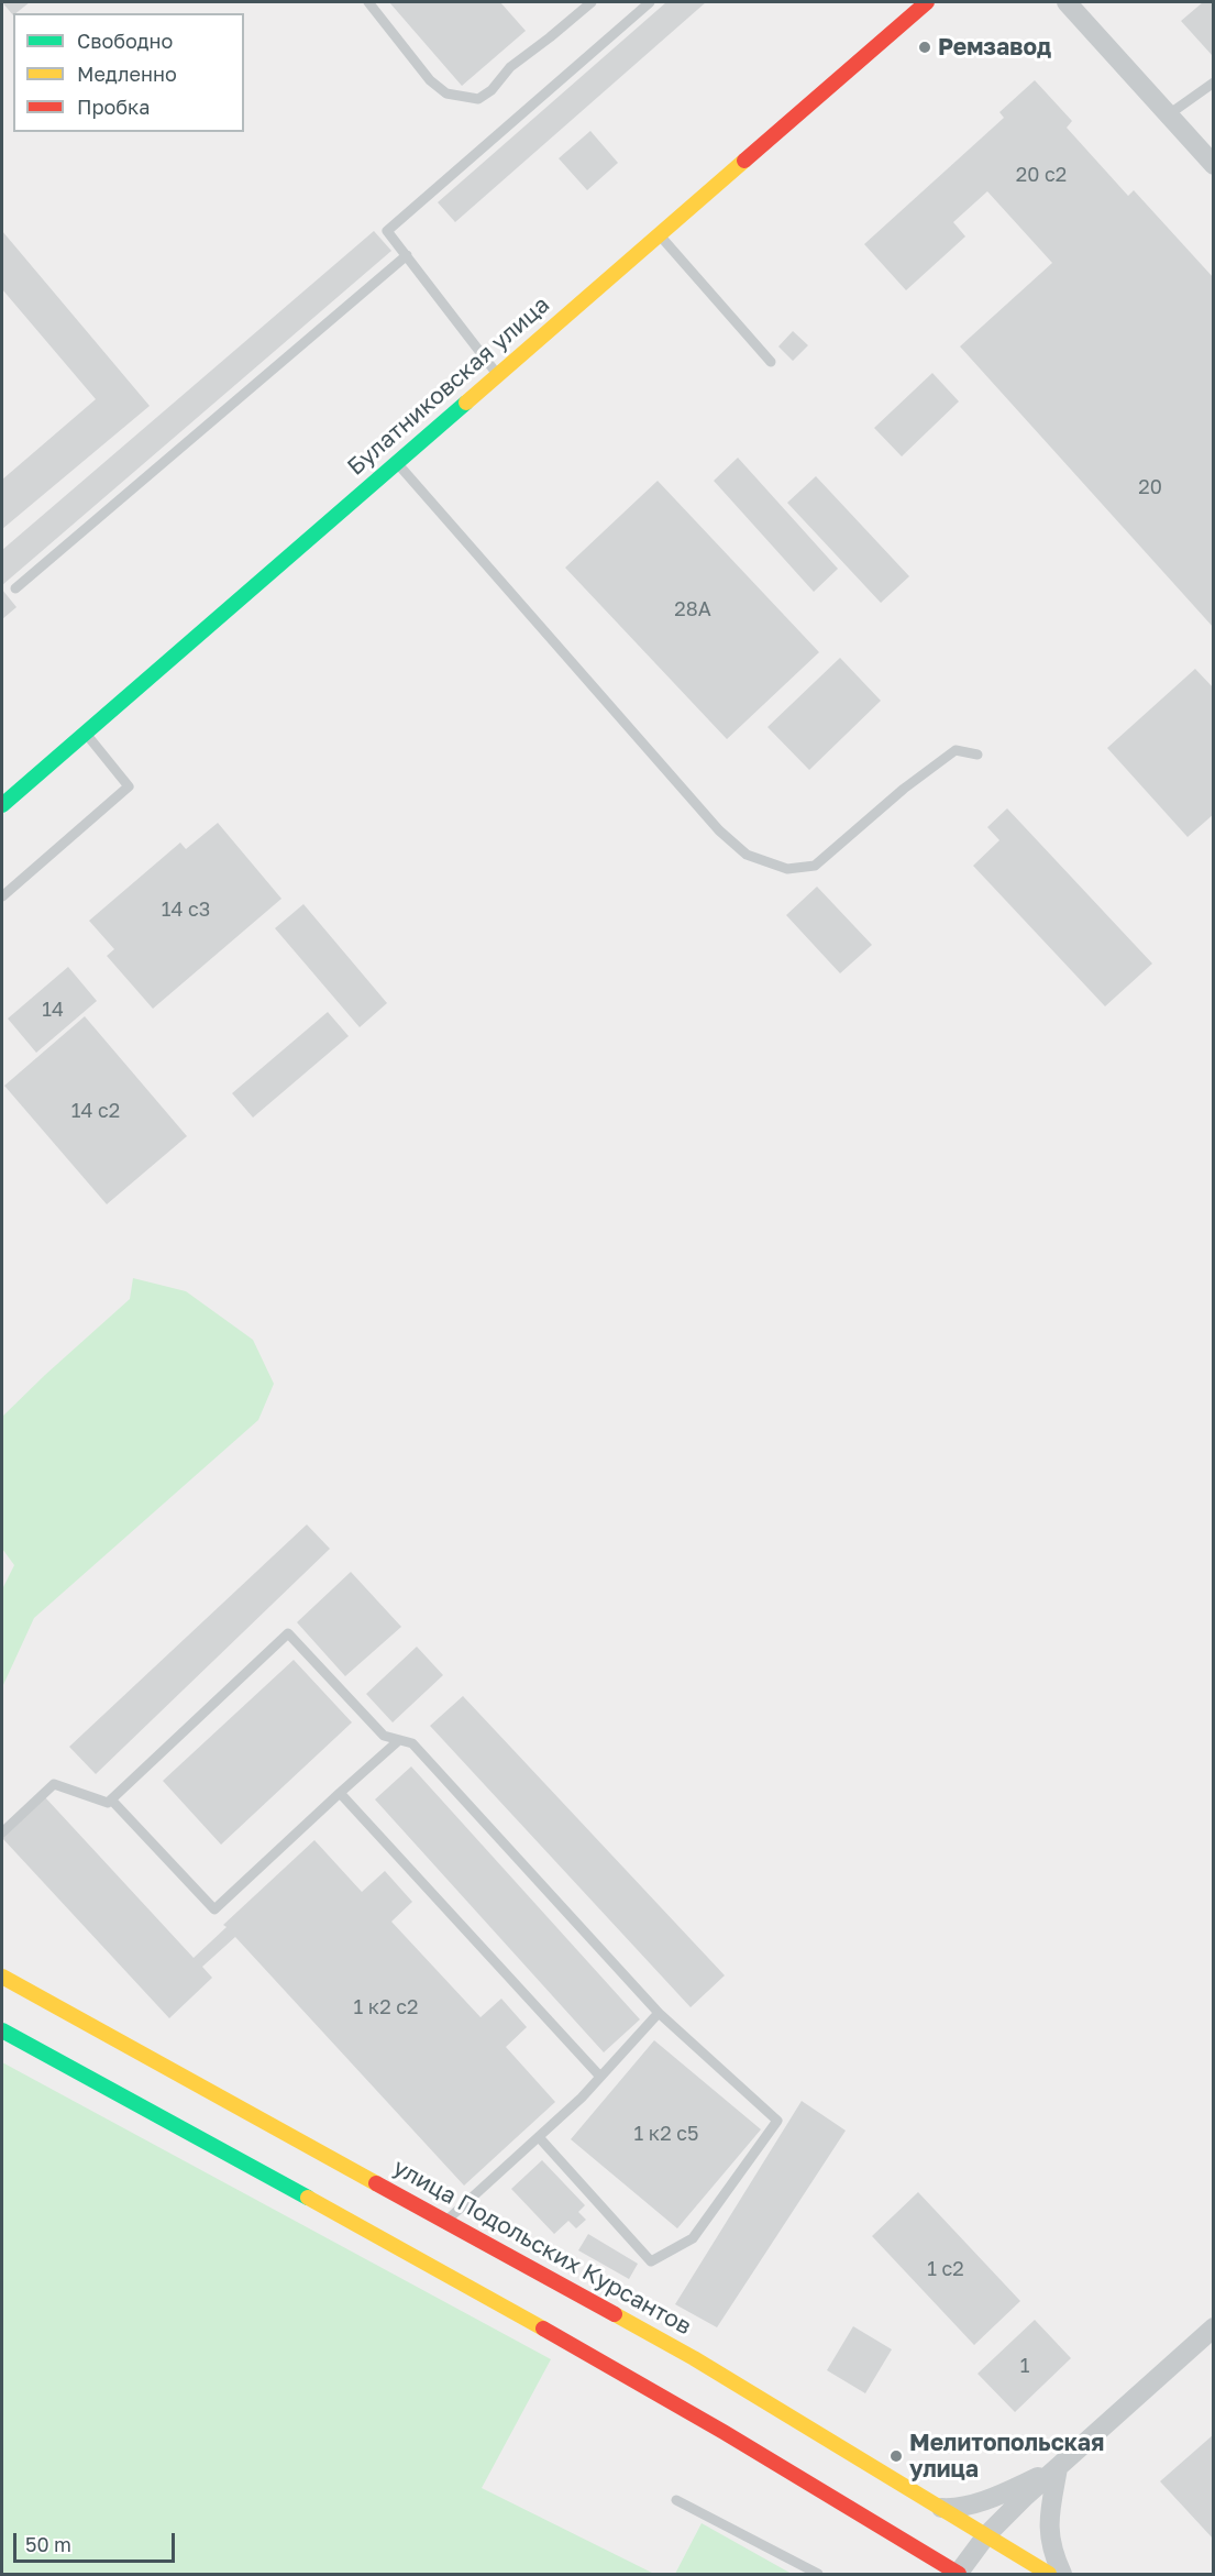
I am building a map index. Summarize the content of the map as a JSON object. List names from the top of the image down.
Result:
{
  "streets": {
    "main road": ["Булатниковская улица", "улица Подольских Курсантов"]
  },
  "places": ["Ремзавод", "Мелитопольская улица"],
  "house_numbers": [
    "20 с2",
    "20",
    "28А",
    "14 с3",
    "14",
    "14 с2",
    "1 к2 с2",
    "1 к2 с5",
    "1 с2",
    "1"
  ],
  "legend": ["Свободно", "Медленно", "Пробка"],
  "scale_bar": "50 m"
}
